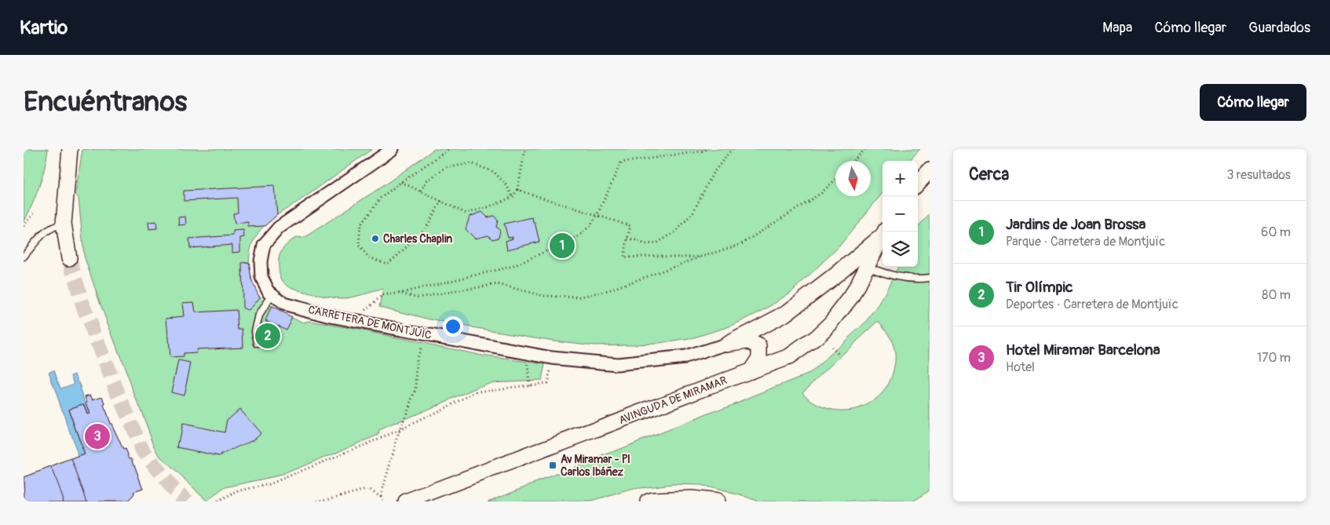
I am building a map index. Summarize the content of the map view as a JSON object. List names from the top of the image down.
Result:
{
  "streets": {
    "street": ["CARRETERA DE MONTJUÏC", "AVINGUDA DE MIRAMAR"]
  },
  "places": {
    "other": ["Charles Chaplin"],
    "transit": ["Av Miramar - Pl Carlos Ibáñez"]
  },
  "north": "bottom",
  "page": {
    "header": "Kartio",
    "nav": ["Mapa", "Cómo llegar", "Guardados"],
    "buttons": "Cómo llegar",
    "title": "Encuéntranos",
    "heading": ["Cerca", "3 resultados"],
    "map_buttons": ["+", "−"],
    "list": [
      {
        "mark": "1",
        "name": "Jardins de Joan Brossa",
        "note": "Parque · Carretera de Montjuïc",
        "value": "60 m"
      },
      {
        "mark": "2",
        "name": "Tir Olímpic",
        "note": "Deportes · Carretera de Montjuïc",
        "value": "80 m"
      },
      {
        "mark": "3",
        "name": "Hotel Miramar Barcelona",
        "note": "Hotel",
        "value": "170 m"
      }
    ],
    "pins": ["1", "2", "3"]
  }
}
